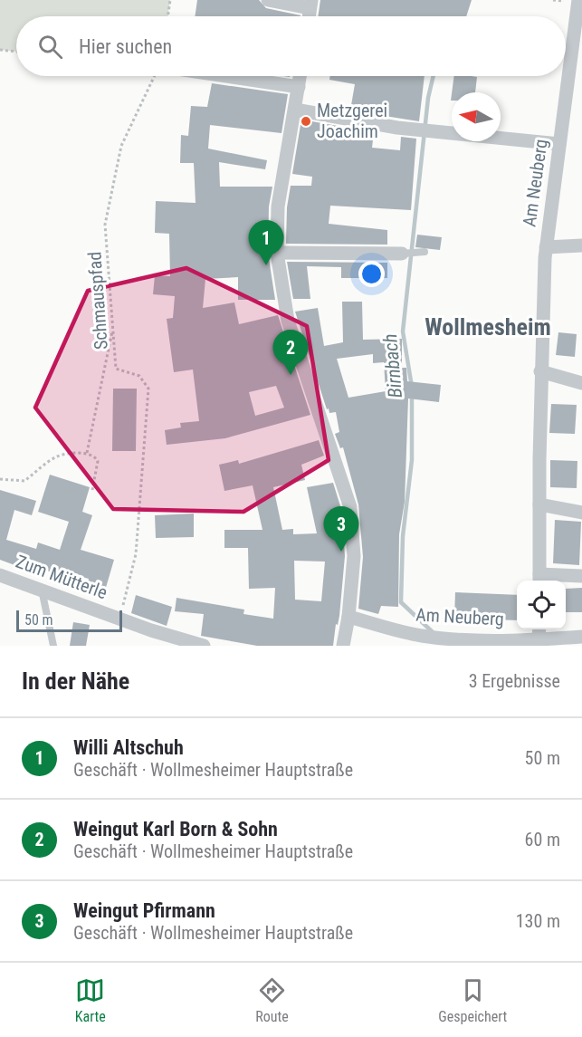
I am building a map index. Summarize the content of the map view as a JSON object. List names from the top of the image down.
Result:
{
  "streets": {
    "street": ["Am Neuberg", "Zum Mütterle"],
    "path": ["Schmauspfad"]
  },
  "crossings": [
    ["Schmauspfad", "Zum Mütterle"]
  ],
  "districts": ["Wollmesheim"],
  "water": ["Birnbach"],
  "places": ["Metzgerei Joachim"],
  "scale_bar": "50 m",
  "north": "left",
  "page": {
    "search": "Hier suchen",
    "pins": ["1", "2", "3"],
    "scale": "50 m",
    "heading": ["In der Nähe", "3 Ergebnisse"],
    "list": [
      {
        "mark": "1",
        "name": "Willi Altschuh",
        "note": "Geschäft · Wollmesheimer Hauptstraße",
        "value": "50 m"
      },
      {
        "mark": "2",
        "name": "Weingut Karl Born & Sohn",
        "note": "Geschäft · Wollmesheimer Hauptstraße",
        "value": "60 m"
      },
      {
        "mark": "3",
        "name": "Weingut Pfirmann",
        "note": "Geschäft · Wollmesheimer Hauptstraße",
        "value": "130 m"
      }
    ],
    "nav": ["Karte", "Route", "Gespeichert"]
  }
}
